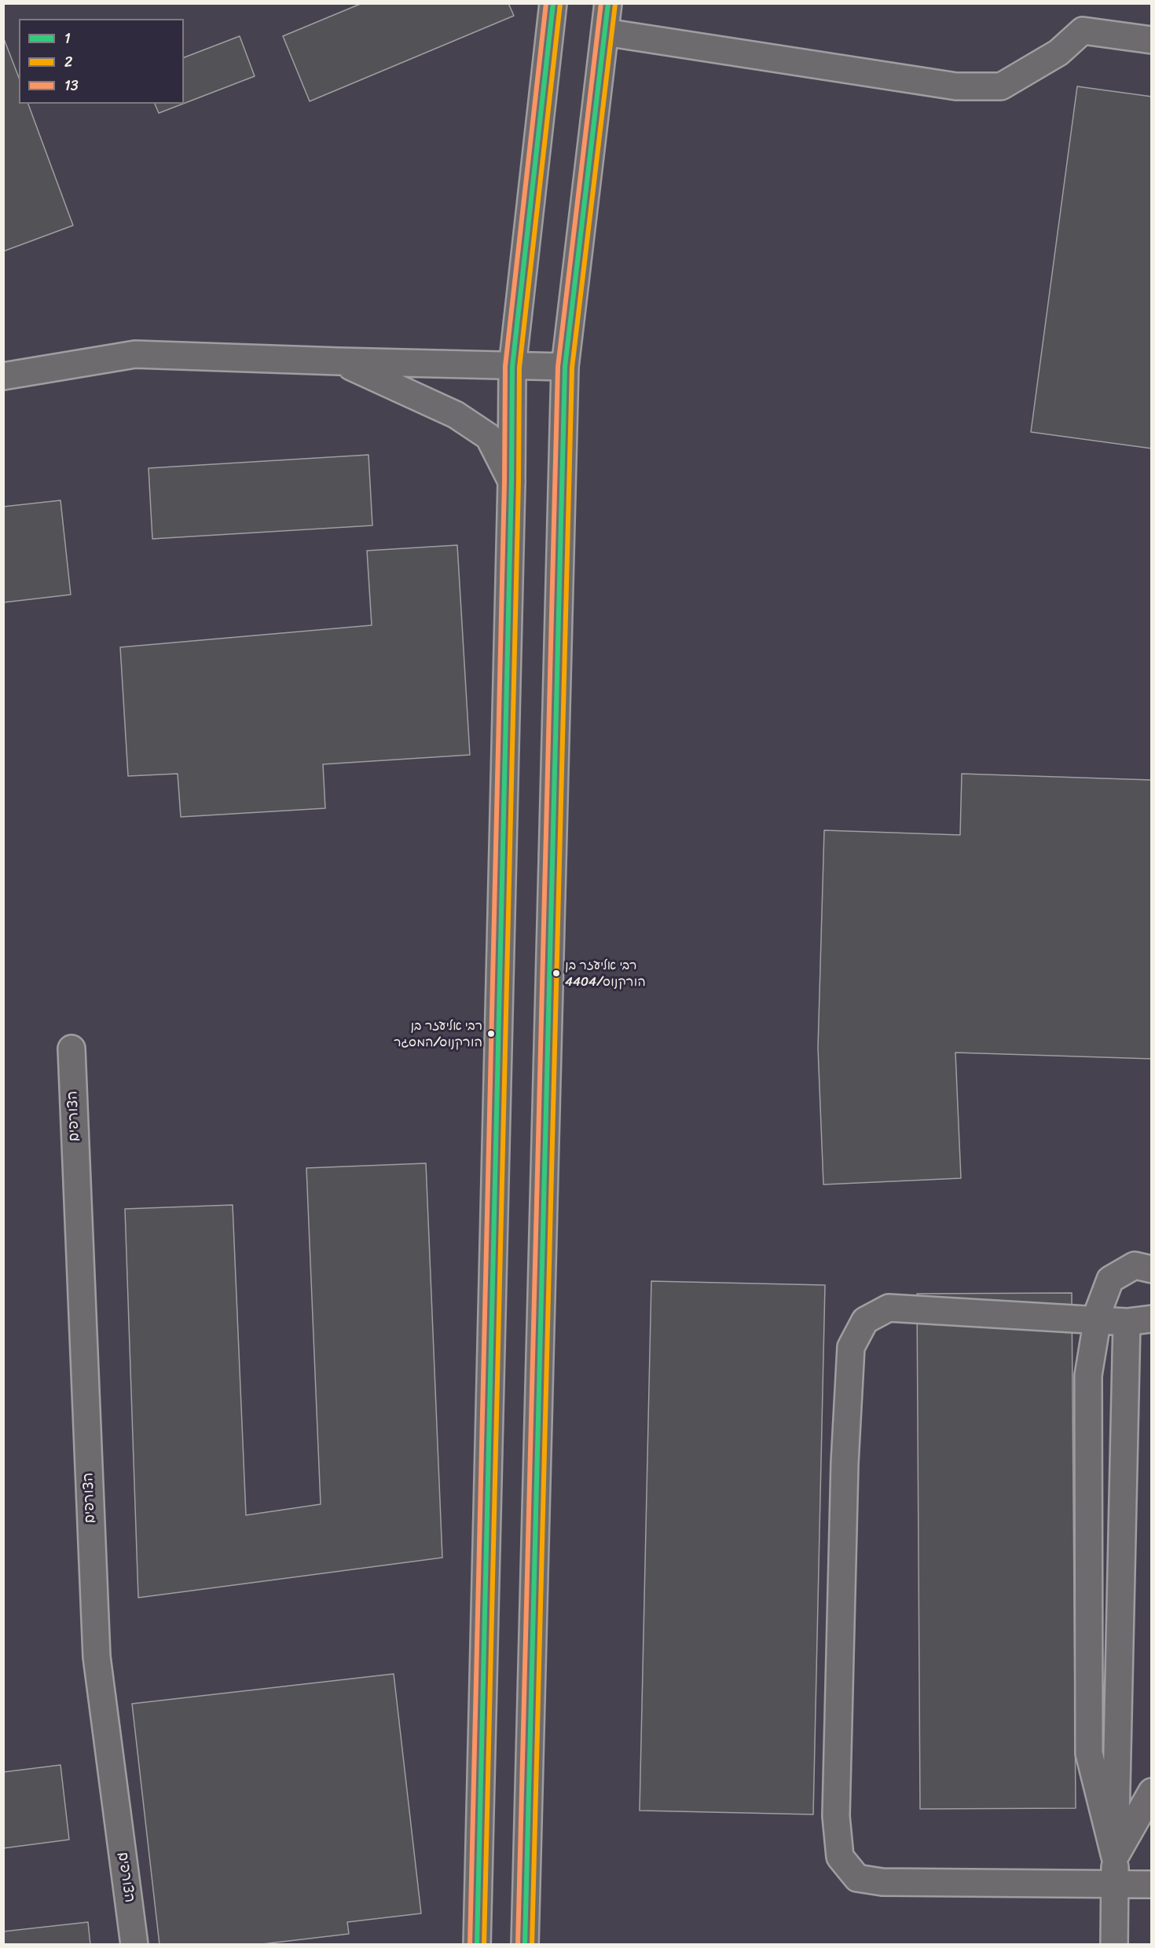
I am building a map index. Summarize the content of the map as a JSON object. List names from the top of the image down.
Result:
{
  "streets": {
    "street": ["הצורפים"]
  },
  "places": ["רבי אליעזר בן הורקנוס/4404", "רבי אליעזר בן הורקנוס/המסגר"],
  "lines": ["transit line 1", "transit line 13", "transit line 2"],
  "legend": ["1", "2", "13"]
}
